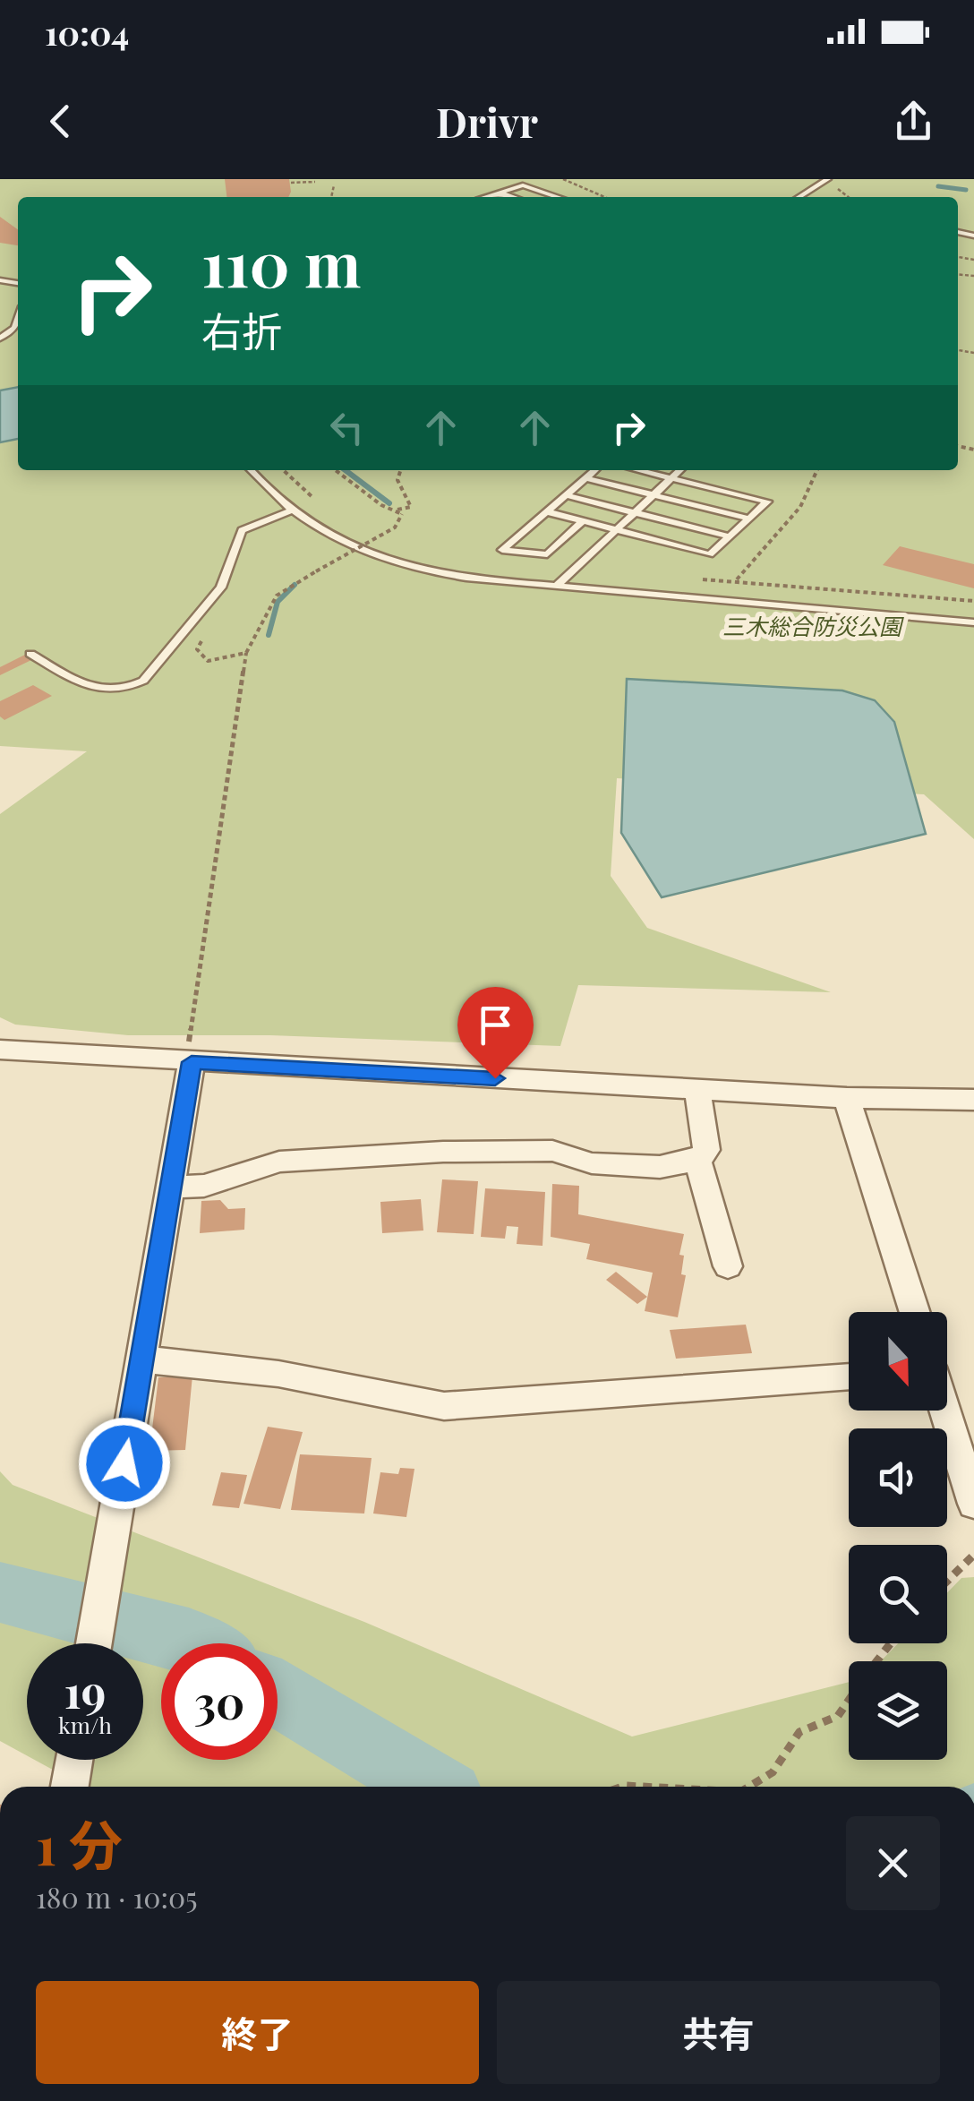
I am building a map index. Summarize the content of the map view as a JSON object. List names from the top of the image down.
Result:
{
  "parks": ["三木総合防災公園"],
  "north": "bottom",
  "page": {
    "status": "10:04",
    "header": "Drivr",
    "turn": ["110 m", "右折"],
    "speed": "19 km/h",
    "limit": "30",
    "heading": ["1 分", "180 m · 10:05"],
    "buttons": ["終了", "共有"]
  }
}
